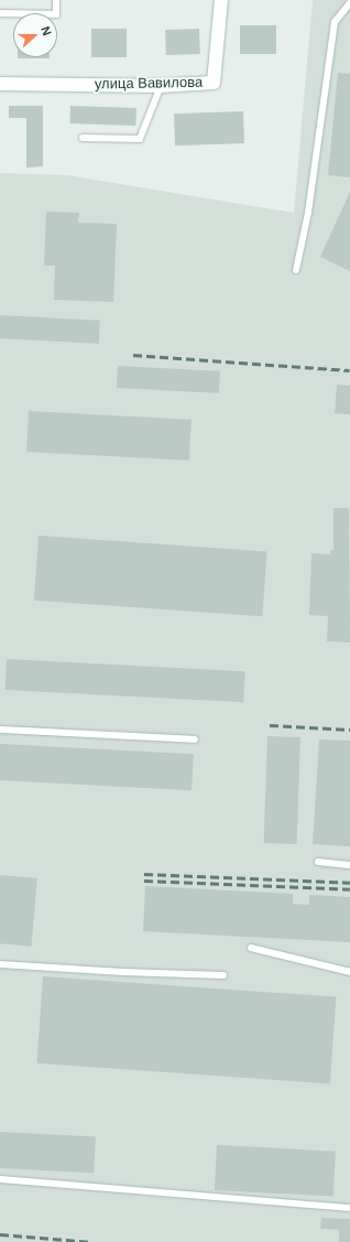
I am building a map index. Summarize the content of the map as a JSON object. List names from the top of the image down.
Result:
{
  "streets": {
    "street": ["улица Вавилова"]
  },
  "north": "right"
}
